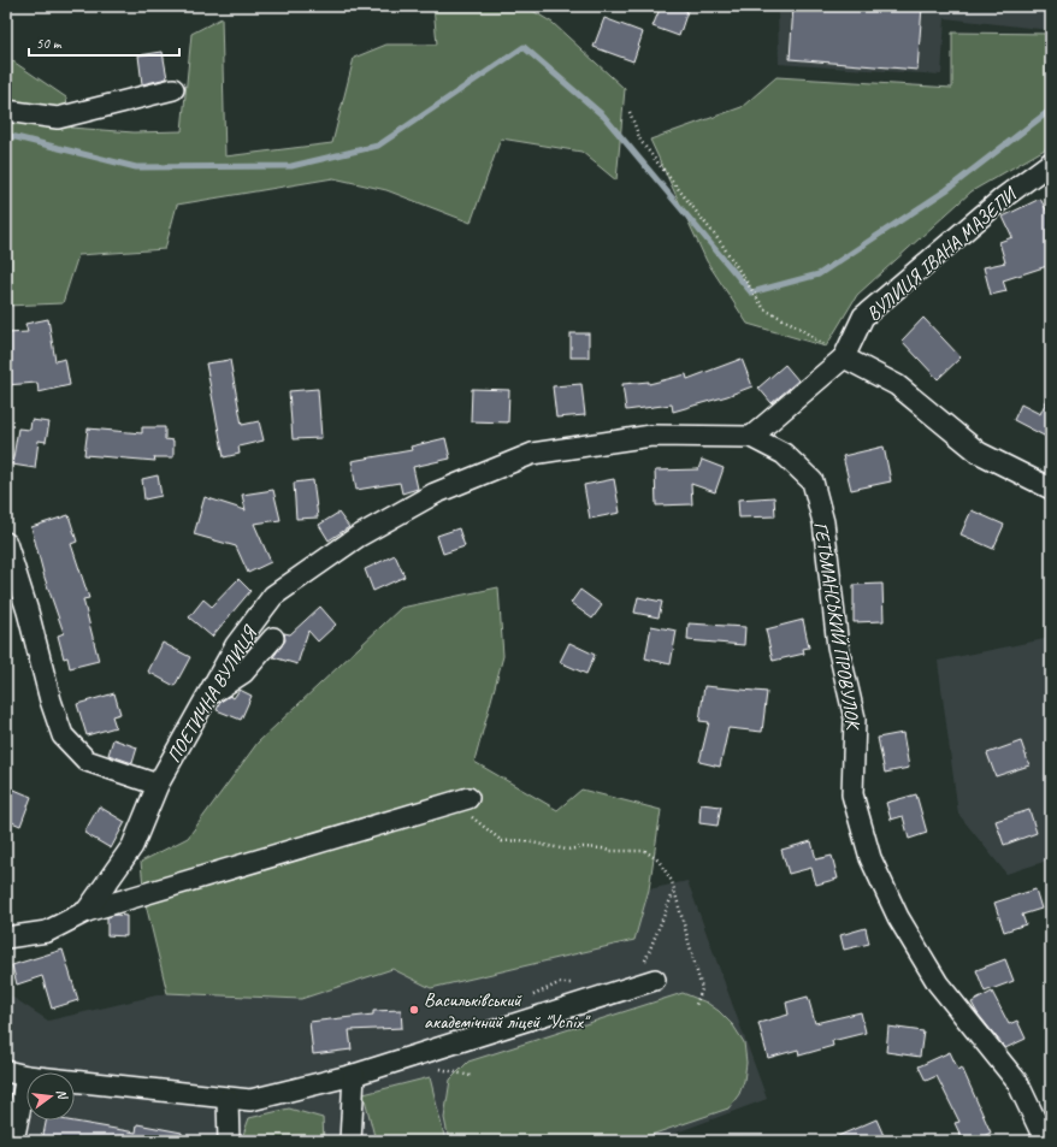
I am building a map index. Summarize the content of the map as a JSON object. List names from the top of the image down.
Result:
{
  "streets": {
    "street": ["ВУЛИЦЯ ІВАНА МАЗЕПИ", "ГЕТЬМАНСЬКИЙ ПРОВУЛОК", "ПОЕТИЧНА ВУЛИЦЯ"]
  },
  "crossings": [
    ["ГЕТЬМАНСЬКИЙ ПРОВУЛОК", "ПОЕТИЧНА ВУЛИЦЯ"]
  ],
  "places": ["Васильківський академічний ліцей \"Успіх\""],
  "scale_bar": "50 m",
  "north": "right"
}
